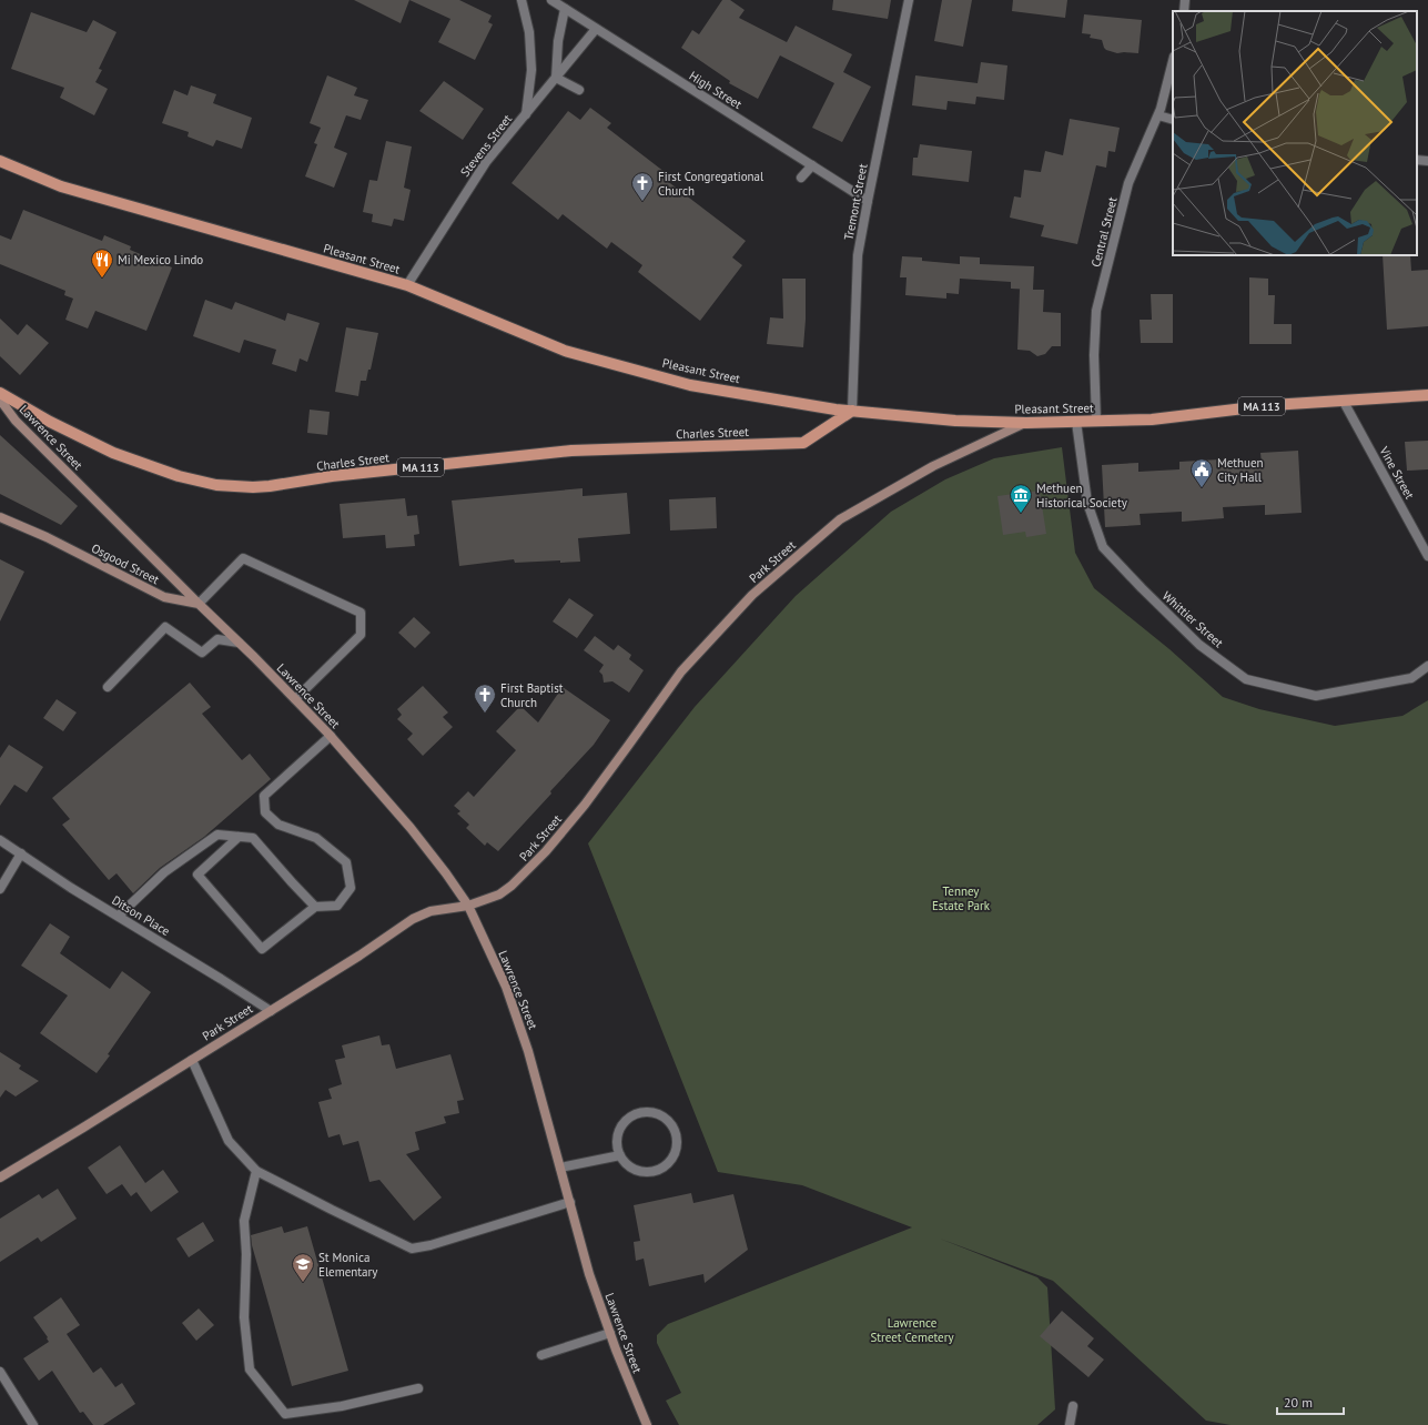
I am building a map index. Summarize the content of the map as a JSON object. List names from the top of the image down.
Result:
{
  "streets": {
    "main road": [
      "Pleasant Street",
      "MA 113",
      "Charles Street",
      "Lawrence Street",
      "Park Street",
      "Osgood Street"
    ],
    "street": [
      "High Street",
      "Stevens Street",
      "Tremont Street",
      "Central Street",
      "Vine Street",
      "Whittier Street",
      "Ditson Place"
    ]
  },
  "crossings": [
    ["High Street", "Stevens Street"],
    ["High Street", "Tremont Street"],
    ["Stevens Street", "Pleasant Street"],
    ["Tremont Street", "Pleasant Street"],
    ["Tremont Street", "Charles Street"],
    ["Central Street", "Pleasant Street"],
    ["Pleasant Street", "Charles Street"],
    ["Pleasant Street", "Vine Street"],
    ["Pleasant Street", "Park Street"],
    ["Pleasant Street", "Whittier Street"],
    ["Lawrence Street", "Park Street"],
    ["Lawrence Street", "Osgood Street"],
    ["Park Street", "Ditson Place"]
  ],
  "parks": ["Tenney Estate Park", "Lawrence Street Cemetery"],
  "places": {
    "church": ["First Congregational Church", "First Baptist Church"],
    "restaurant": ["Mi Mexico Lindo"],
    "public building": ["Methuen City Hall"],
    "museum": ["Methuen Historical Society"],
    "school or university": ["St Monica Elementary"]
  },
  "scale_bar": "20 m"
}
